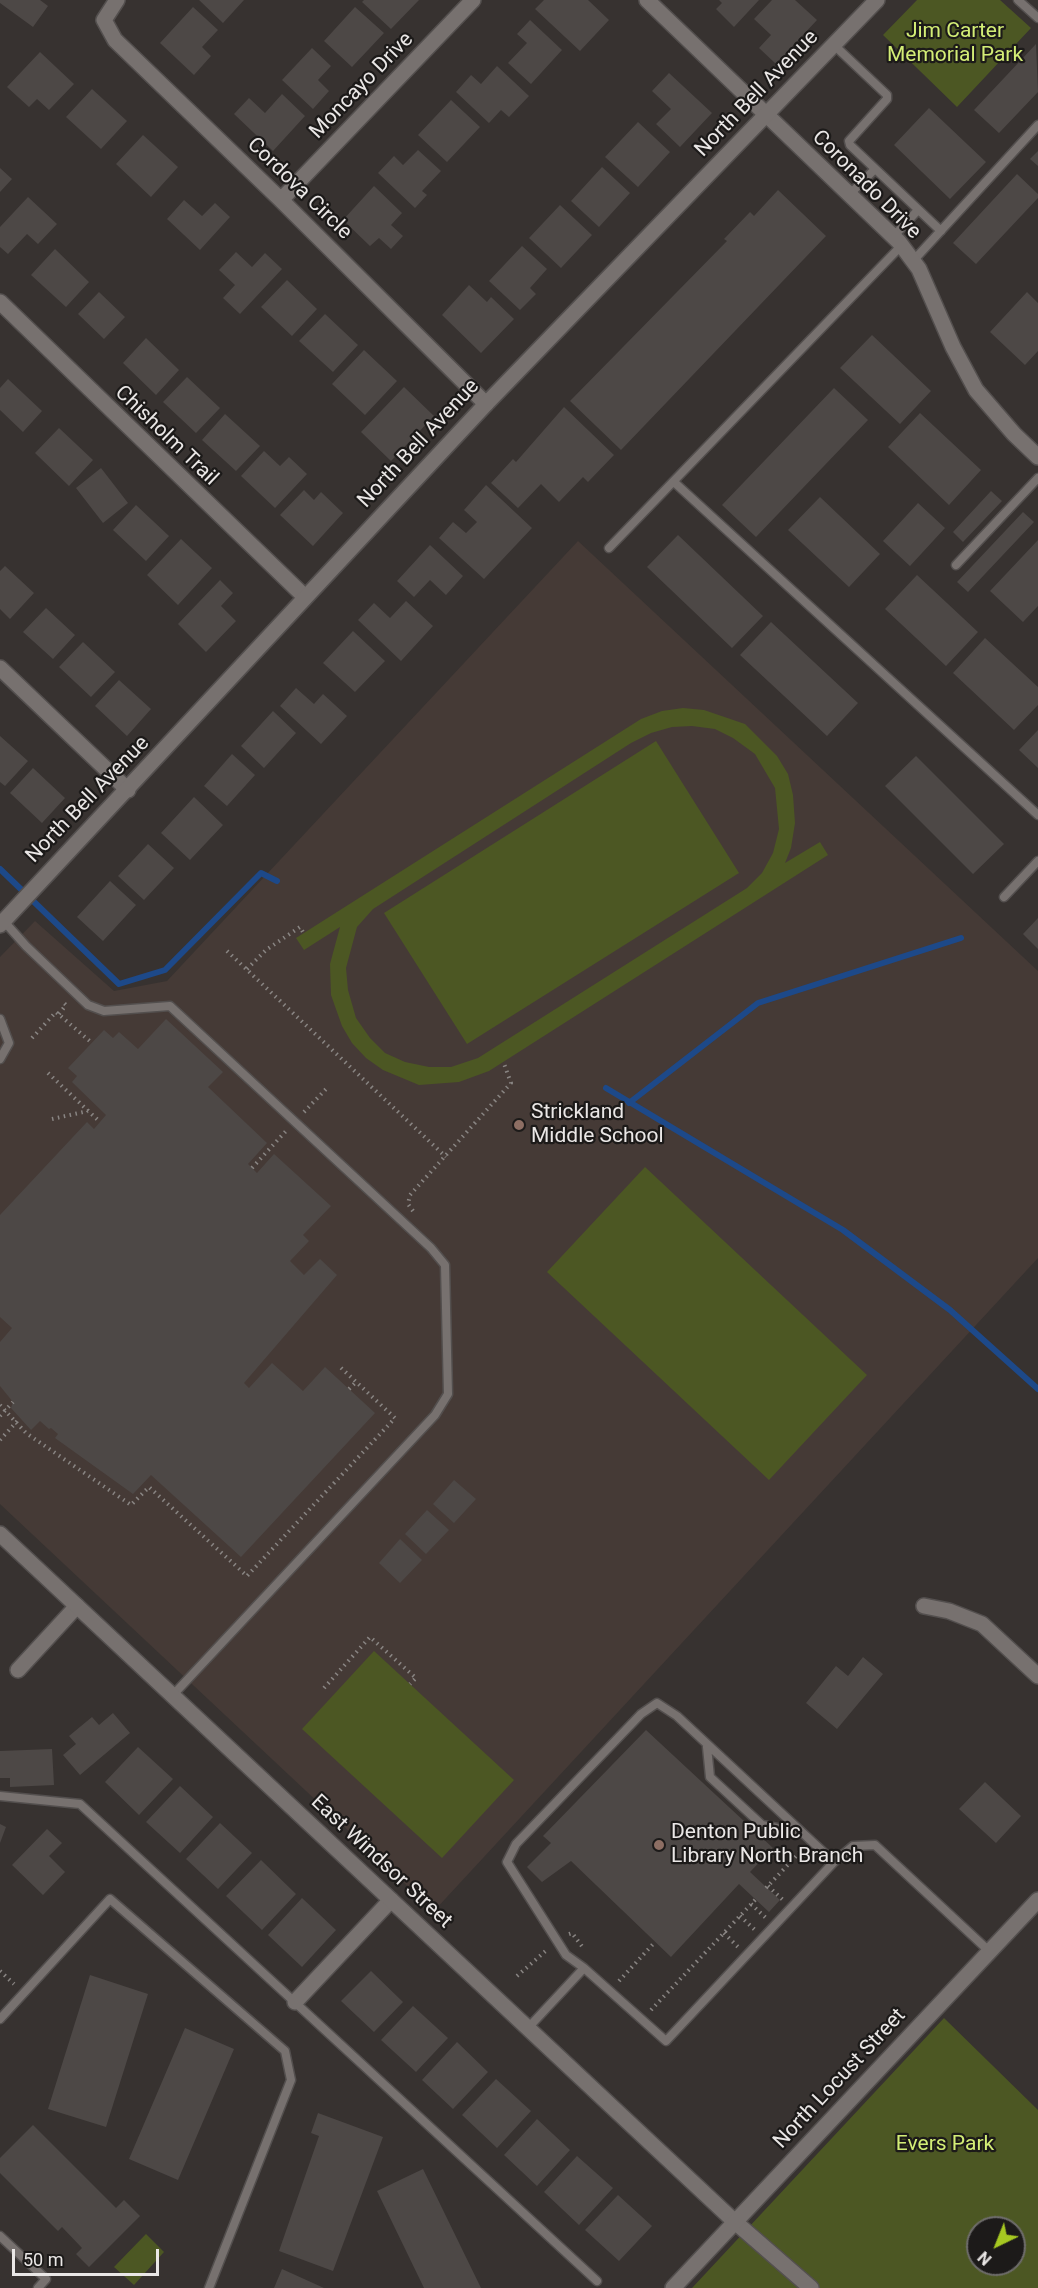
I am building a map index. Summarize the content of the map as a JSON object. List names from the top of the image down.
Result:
{
  "streets": {
    "street": [
      "Moncayo Drive",
      "North Bell Avenue",
      "Coronado Drive",
      "Cordova Circle",
      "Chisholm Trail",
      "East Windsor Street",
      "North Locust Street"
    ]
  },
  "crossings": [
    ["Moncayo Drive", "Cordova Circle"],
    ["North Bell Avenue", "Coronado Drive"],
    ["North Bell Avenue", "Cordova Circle"],
    ["North Bell Avenue", "Chisholm Trail"],
    ["East Windsor Street", "North Locust Street"]
  ],
  "parks": ["Jim Carter Memorial Park", "Evers Park"],
  "places": ["Strickland Middle School", "Denton Public Library North Branch"],
  "scale_bar": "50 m",
  "north": "bottom left"
}
